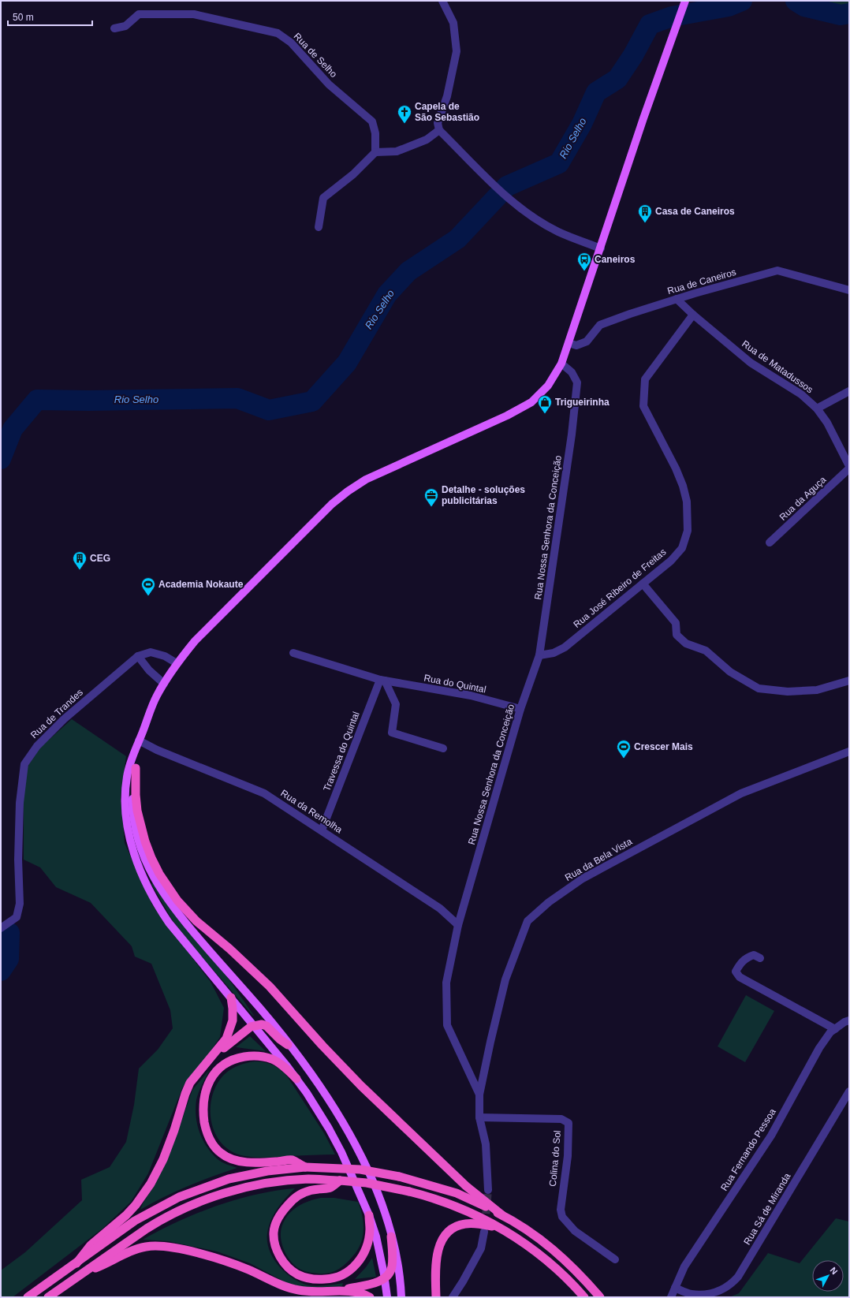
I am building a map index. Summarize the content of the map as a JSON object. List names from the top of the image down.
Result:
{
  "streets": {
    "street": [
      "Rua de Selho",
      "Rua de Caneiros",
      "Rua de Matadussos",
      "Rua da Aguça",
      "Rua Nossa Senhora da Conceição",
      "Rua José Ribeiro de Freitas",
      "Rua do Quintal",
      "Rua de Trandes",
      "Travessa do Quintal",
      "Rua da Remolha",
      "Rua da Bela Vista",
      "Rua Fernando Pessoa",
      "Colina do Sol",
      "Rua Sá de Miranda"
    ]
  },
  "crossings": [
    ["Rua de Caneiros", "Rua de Matadussos"],
    ["Rua de Matadussos", "Rua José Ribeiro de Freitas"],
    ["Rua Nossa Senhora da Conceição", "Rua José Ribeiro de Freitas"],
    ["Rua Nossa Senhora da Conceição", "Rua do Quintal"],
    ["Rua Nossa Senhora da Conceição", "Rua da Remolha"],
    ["Rua Nossa Senhora da Conceição", "Rua da Bela Vista"],
    ["Rua Nossa Senhora da Conceição", "Colina do Sol"],
    ["Rua do Quintal", "Travessa do Quintal"],
    ["Travessa do Quintal", "Rua da Remolha"],
    ["Rua Fernando Pessoa", "Rua Sá de Miranda"]
  ],
  "water": ["Rio Selho"],
  "places": {
    "church": ["Capela de São Sebastião"],
    "building": ["Casa de Caneiros", "CEG"],
    "bus stop": ["Caneiros"],
    "shop": ["Trigueirinha"],
    "office": ["Detalhe - soluções publicitárias"],
    "sports": ["Academia Nokaute", "Crescer Mais"]
  },
  "scale_bar": "50 m",
  "north": "top right"
}
